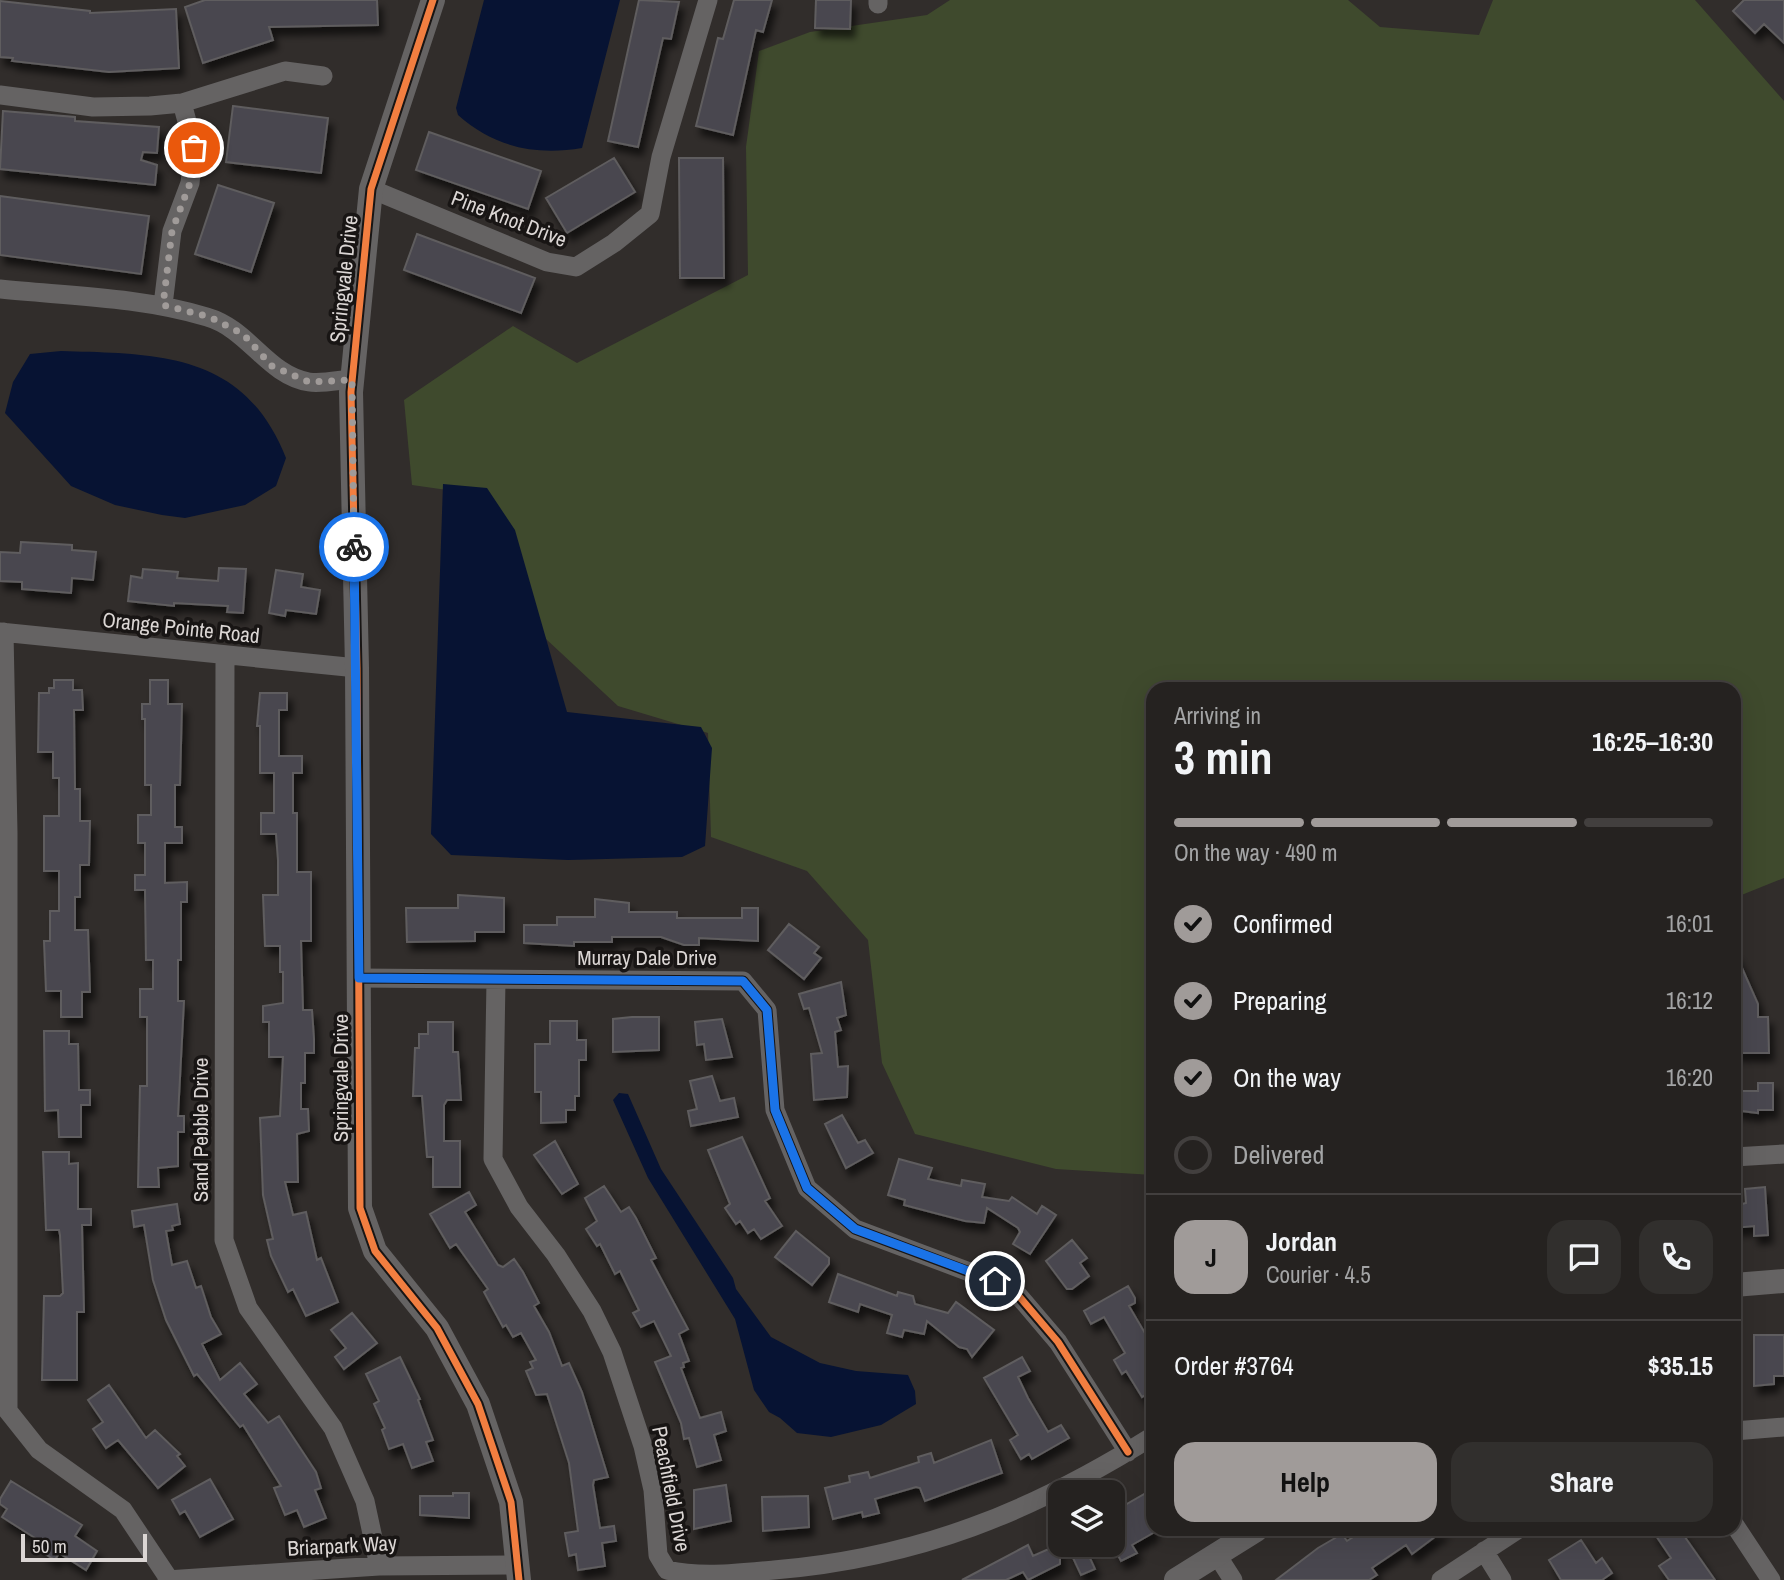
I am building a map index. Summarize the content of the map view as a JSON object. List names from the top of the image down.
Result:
{
  "streets": {
    "street": [
      "Pine Knot Drive",
      "Springvale Drive",
      "Orange Pointe Road",
      "Murray Dale Drive",
      "Sand Pebble Drive",
      "Peachfield Drive",
      "Briarpark Way"
    ]
  },
  "crossings": [
    ["Pine Knot Drive", "Springvale Drive"],
    ["Springvale Drive", "Orange Pointe Road"],
    ["Springvale Drive", "Murray Dale Drive"],
    ["Springvale Drive", "Briarpark Way"],
    ["Orange Pointe Road", "Sand Pebble Drive"],
    ["Murray Dale Drive", "Peachfield Drive"],
    ["Sand Pebble Drive", "Briarpark Way"]
  ],
  "scale_bar": "50 m",
  "page": {
    "heading": ["3 min", "Arriving in", "16:25–16:30"],
    "panel": [
      "Jordan",
      "Courier · 4.5",
      "Order #3764",
      "$35.15"
    ],
    "bar": "On the way · 490 m",
    "list": [
      ["Confirmed", "16:01"],
      ["Preparing", "16:12"],
      ["On the way", "16:20"],
      "Delivered"
    ],
    "round": "J",
    "buttons": ["Help", "Share"],
    "scale": "50 m"
  }
}
